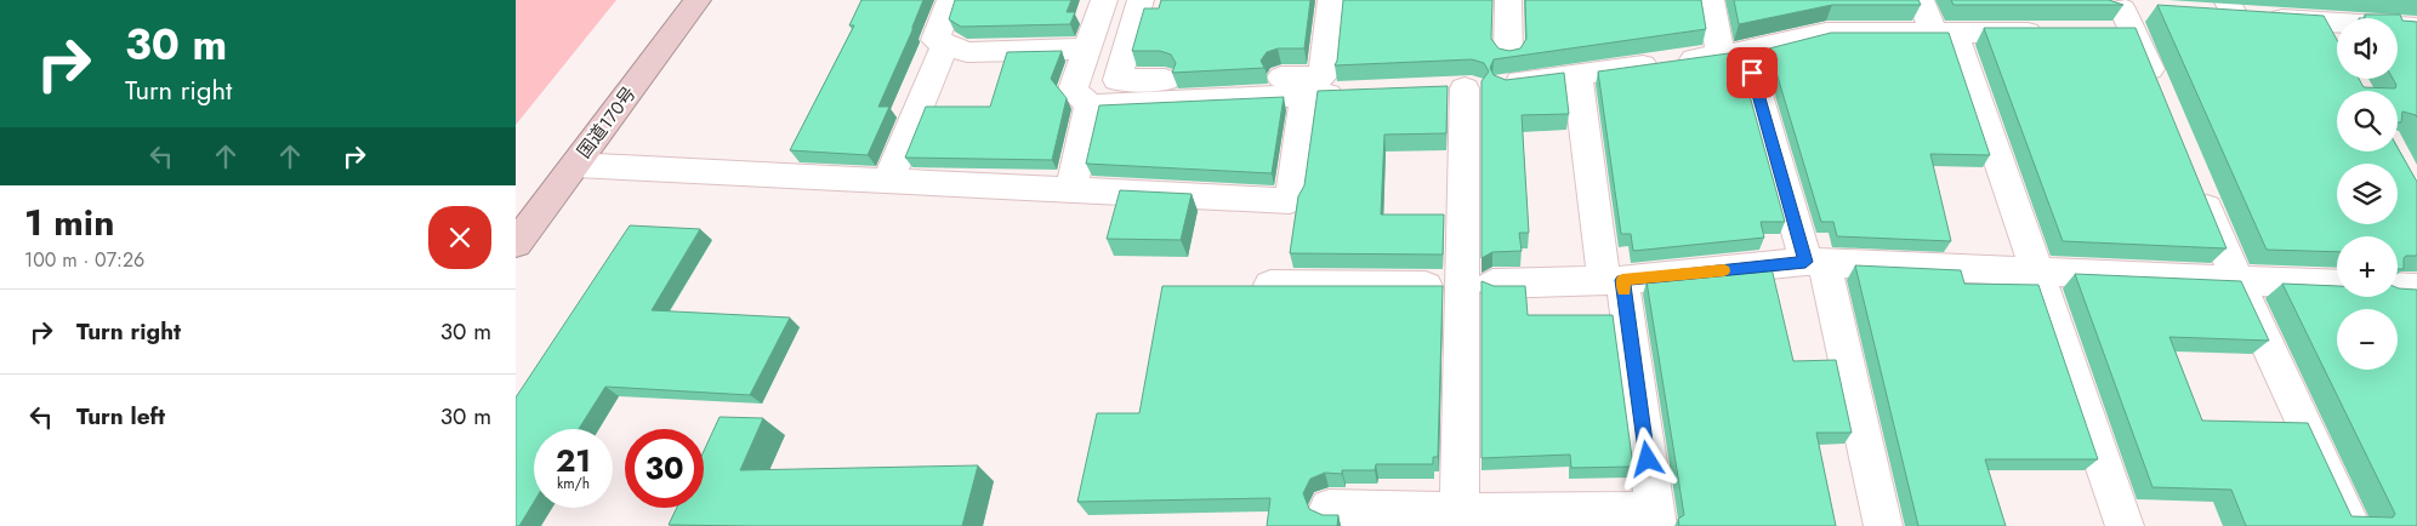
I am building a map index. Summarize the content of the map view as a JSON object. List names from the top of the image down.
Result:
{
  "streets": {
    "highway": ["国道170号"]
  },
  "page": {
    "turn": ["30 m", "Turn right"],
    "map_buttons": ["+", "−"],
    "heading": ["1 min", "100 m · 07:26"],
    "list": [
      {
        "name": "Turn right",
        "value": "30 m"
      },
      {
        "name": "Turn left",
        "value": "30 m"
      }
    ],
    "speed": "21 km/h",
    "limit": "30"
  }
}
